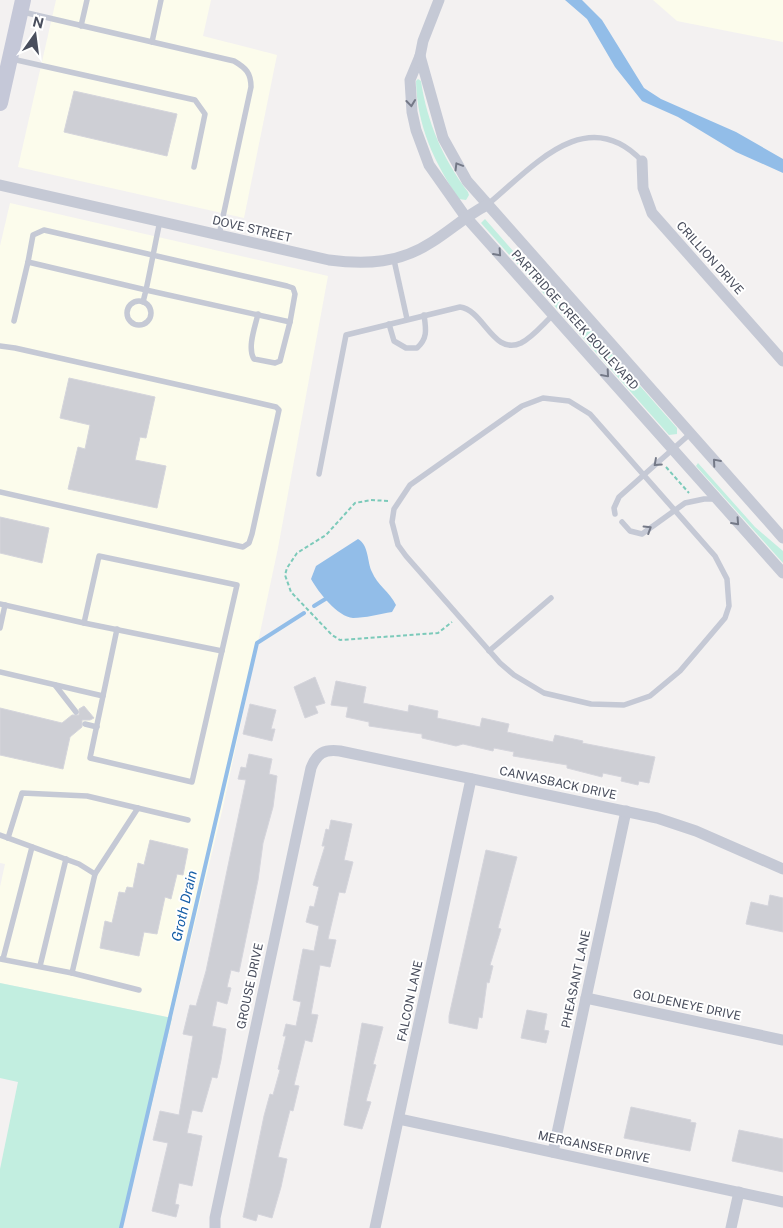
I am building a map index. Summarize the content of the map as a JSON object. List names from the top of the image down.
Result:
{
  "streets": {
    "street": [
      "DOVE STREET",
      "CRILLION DRIVE",
      "PARTRIDGE CREEK BOULEVARD",
      "CANVASBACK DRIVE",
      "PHEASANT LANE",
      "GROUSE DRIVE",
      "FALCON LANE",
      "GOLDENEYE DRIVE",
      "MERGANSER DRIVE"
    ]
  },
  "crossings": [
    ["DOVE STREET", "PARTRIDGE CREEK BOULEVARD"],
    ["CANVASBACK DRIVE", "PHEASANT LANE"],
    ["CANVASBACK DRIVE", "GROUSE DRIVE"],
    ["CANVASBACK DRIVE", "FALCON LANE"],
    ["PHEASANT LANE", "GOLDENEYE DRIVE"],
    ["PHEASANT LANE", "MERGANSER DRIVE"],
    ["FALCON LANE", "MERGANSER DRIVE"]
  ],
  "water": ["Groth Drain"],
  "north": "top"
}
